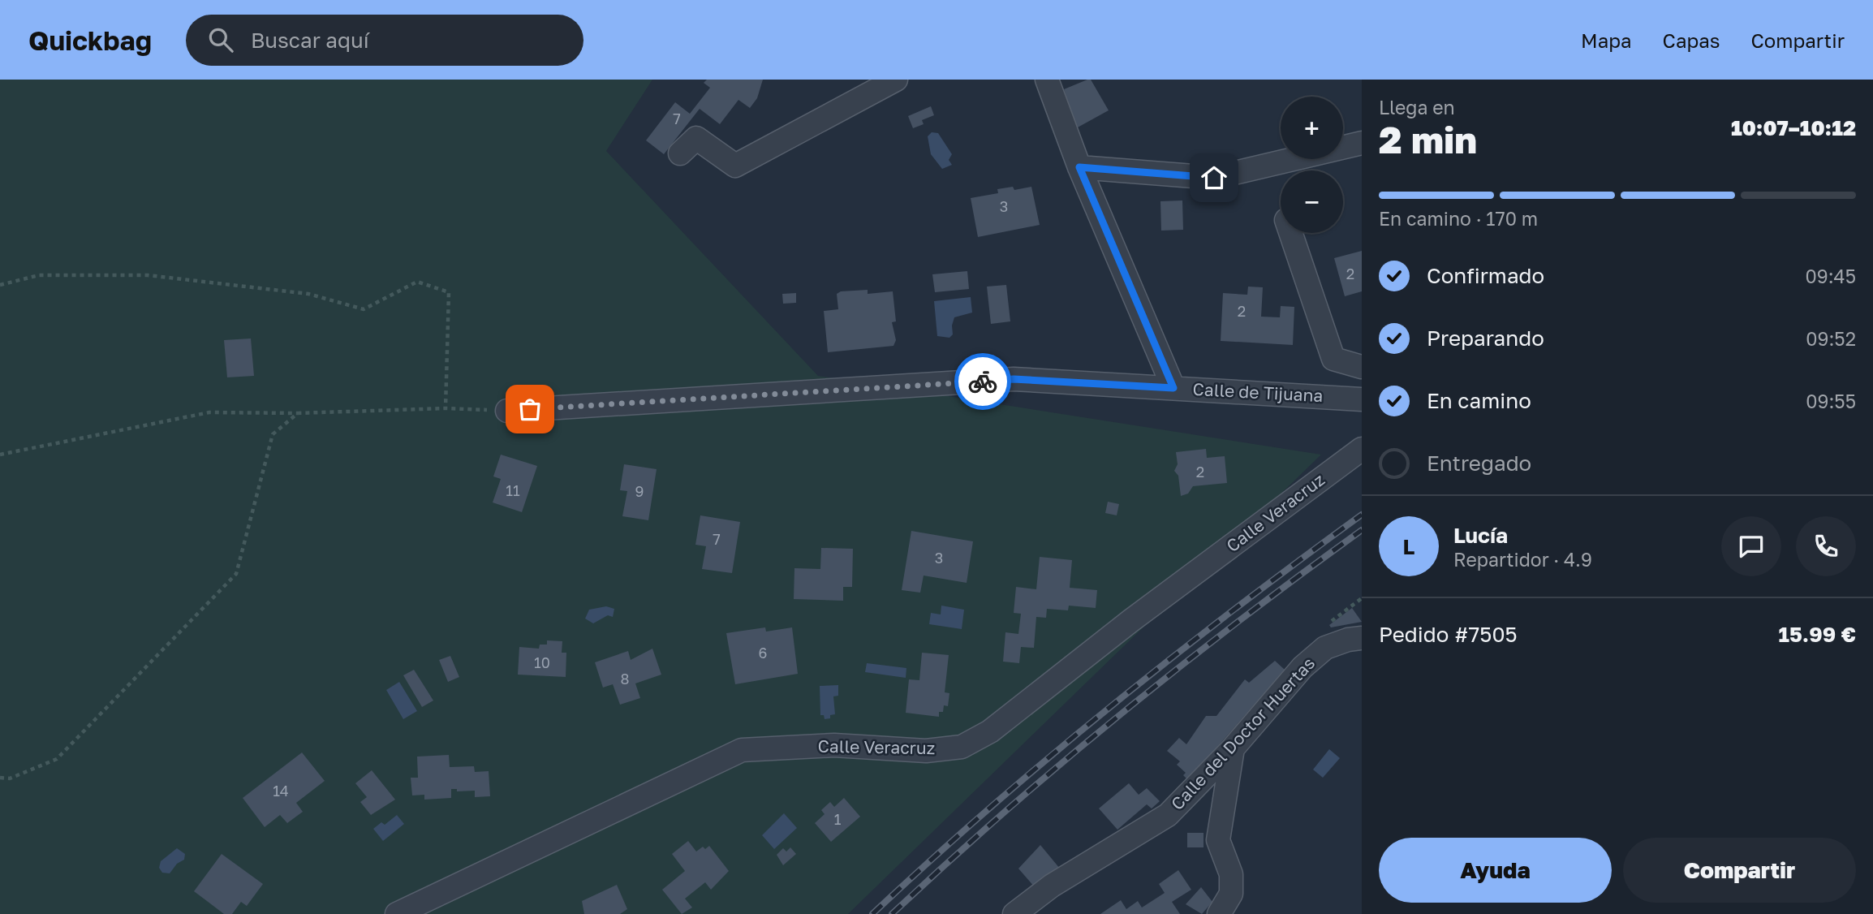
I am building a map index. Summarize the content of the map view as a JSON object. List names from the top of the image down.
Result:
{
  "streets": {
    "street": ["Calle de Tijuana", "Calle Veracruz", "Calle del Doctor Huertas"]
  },
  "house_numbers": [
    "7",
    "3",
    "2",
    "2",
    "2",
    "11",
    "9",
    "7",
    "3",
    "6",
    "10",
    "8",
    "14",
    "1"
  ],
  "page": {
    "header": "Quickbag",
    "search": "Buscar aquí",
    "nav": ["Mapa", "Capas", "Compartir"],
    "heading": ["2 min", "Llega en", "10:07–10:12"],
    "panel": [
      "Lucía",
      "Repartidor · 4.9",
      "Pedido #7505",
      "15.99 €"
    ],
    "map_buttons": ["+", "−"],
    "bar": "En camino · 170 m",
    "list": [
      ["Confirmado", "09:45"],
      ["Preparando", "09:52"],
      ["En camino", "09:55"],
      "Entregado"
    ],
    "round": "L",
    "buttons": ["Ayuda", "Compartir"]
  }
}
